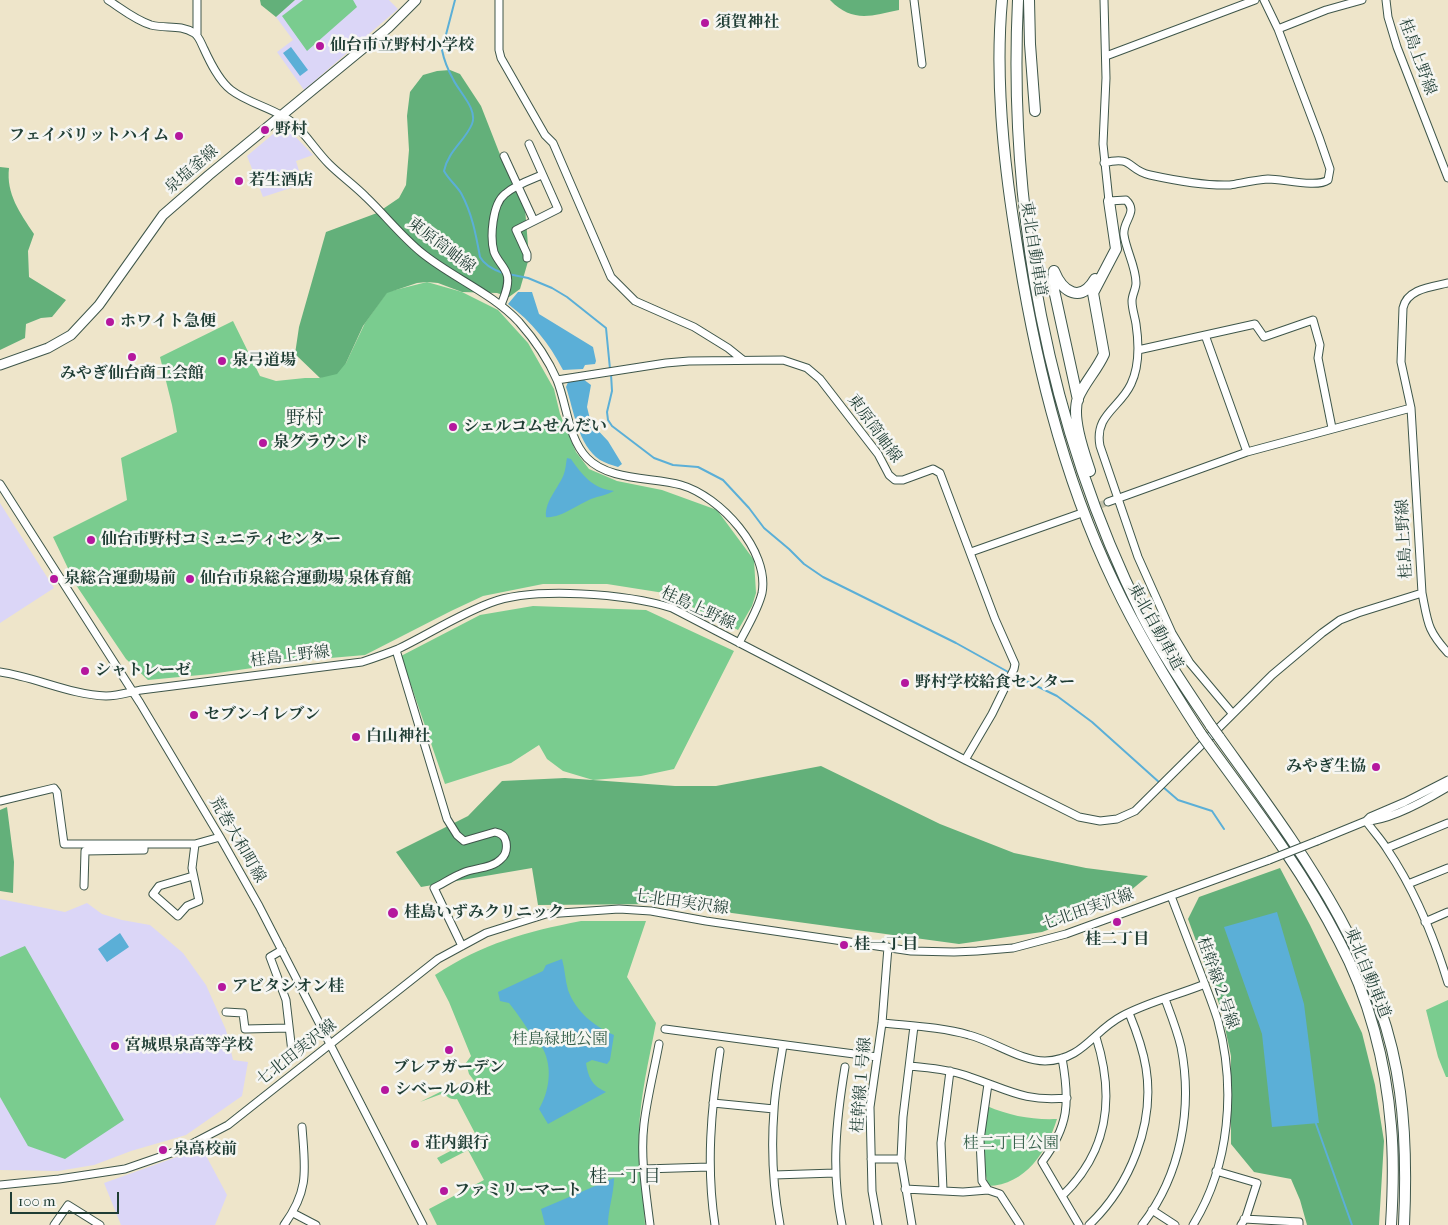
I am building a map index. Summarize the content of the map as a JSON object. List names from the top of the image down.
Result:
{
  "streets": {
    "highway": ["東北自動車道"],
    "main road": ["泉塩釜線"],
    "street": [
      "桂島上野線",
      "東原筒岫線",
      "荒巻大和町線",
      "七北田実沢線",
      "桂幹線２号線",
      "桂幹線１号線"
    ]
  },
  "crossings": [
    ["桂島上野線", "東原筒岫線"],
    ["桂島上野線", "荒巻大和町線"],
    ["泉塩釜線", "東原筒岫線"],
    ["荒巻大和町線", "七北田実沢線"],
    ["七北田実沢線", "桂幹線２号線"],
    ["七北田実沢線", "桂幹線１号線"]
  ],
  "districts": ["野村", "桂一丁目"],
  "parks": ["桂島緑地公園", "桂二丁目公園"],
  "places": [
    "須賀神社",
    "仙台市立野村小学校",
    "野村",
    "フェイバリットハイム",
    "若生酒店",
    "ホワイト急便",
    "みやぎ仙台商工会館",
    "泉弓道場",
    "シェルコムせんだい",
    "泉グラウンド",
    "仙台市野村コミュニティセンター",
    "泉総合運動場前",
    "仙台市泉総合運動場 泉体育館",
    "シャトレーゼ",
    "野村学校給食センター",
    "セブン-イレブン",
    "白山神社",
    "みやぎ生協",
    "桂島いずみクリニック",
    "桂二丁目",
    "桂一丁目",
    "アビタシオン桂",
    "宮城県泉高等学校",
    "ブレアガーデン",
    "シベールの杜",
    "荘内銀行",
    "泉高校前",
    "ファミリーマート"
  ],
  "scale_bar": "100 m"
}
